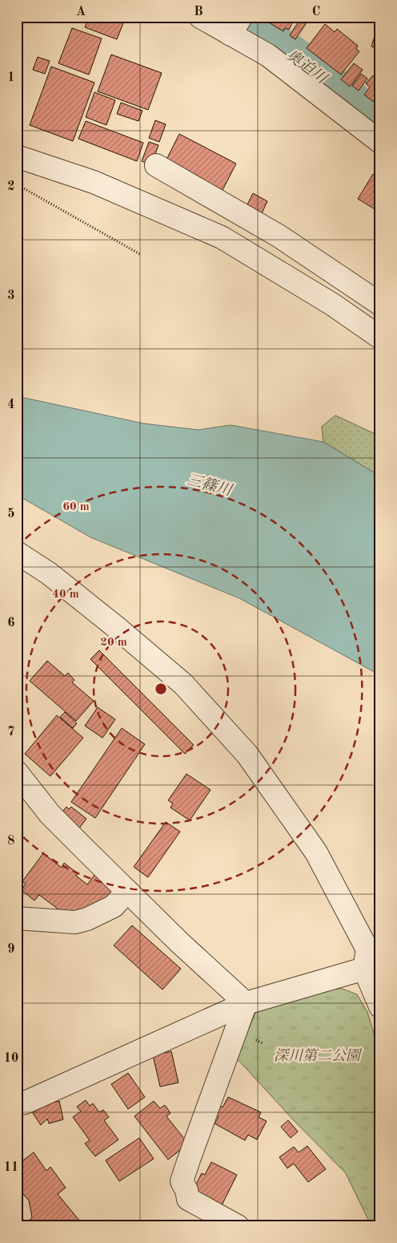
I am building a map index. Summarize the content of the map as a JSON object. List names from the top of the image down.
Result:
{
  "water": ["奥迫川", "三篠川"],
  "parks": ["深川第二公園"],
  "grid": {
    "columns": ["A", "B", "C"],
    "rows": [
      "1",
      "2",
      "3",
      "4",
      "5",
      "6",
      "7",
      "8",
      "9",
      "10",
      "11"
    ]
  },
  "rings": ["60 m", "40 m", "20 m"]
}
